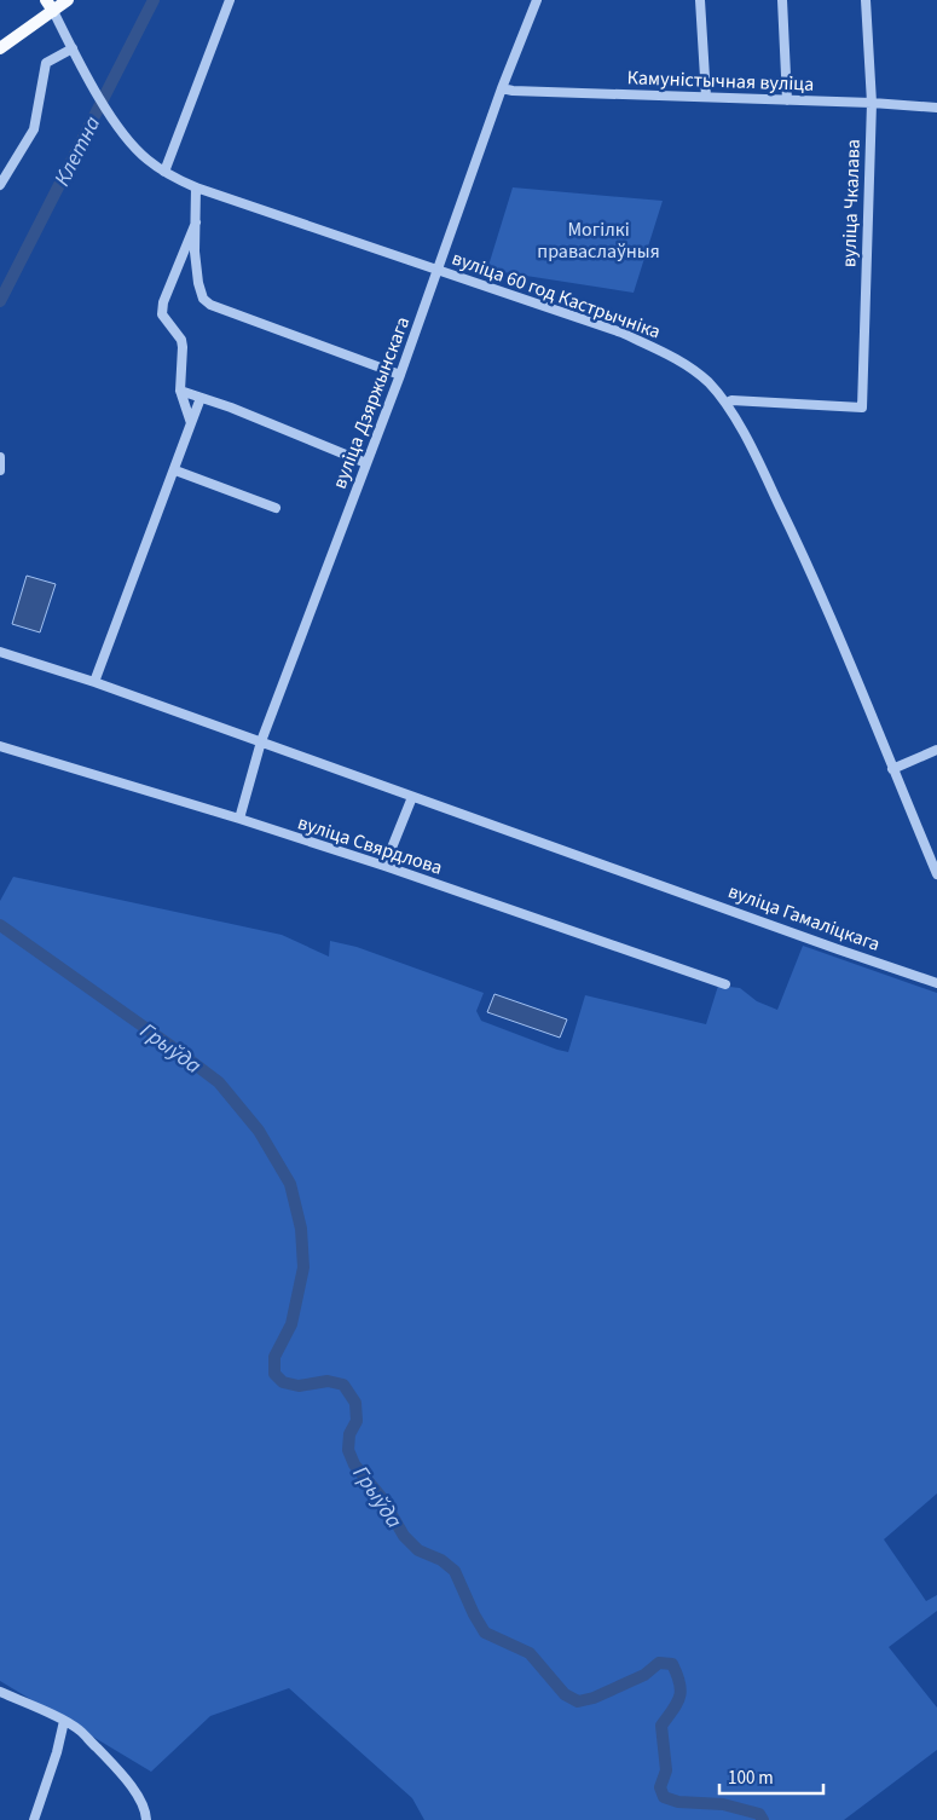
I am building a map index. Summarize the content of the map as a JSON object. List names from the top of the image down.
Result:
{
  "streets": {
    "street": [
      "Камуністычная вуліца",
      "вуліца Чкалава",
      "вуліца 60 год Кастрычніка",
      "вуліца Дзяржынскага",
      "вуліца Свярдлова",
      "вуліца Гамаліцкага"
    ]
  },
  "crossings": [
    ["Камуністычная вуліца", "вуліца Чкалава"],
    ["Камуністычная вуліца", "вуліца Дзяржынскага"],
    ["вуліца Чкалава", "вуліца 60 год Кастрычніка"],
    ["вуліца 60 год Кастрычніка", "вуліца Дзяржынскага"],
    ["вуліца Дзяржынскага", "вуліца Свярдлова"]
  ],
  "water": ["Клетна", "Грыўда"],
  "parks": ["Могілкі праваслаўныя"],
  "scale_bar": "100 m"
}
